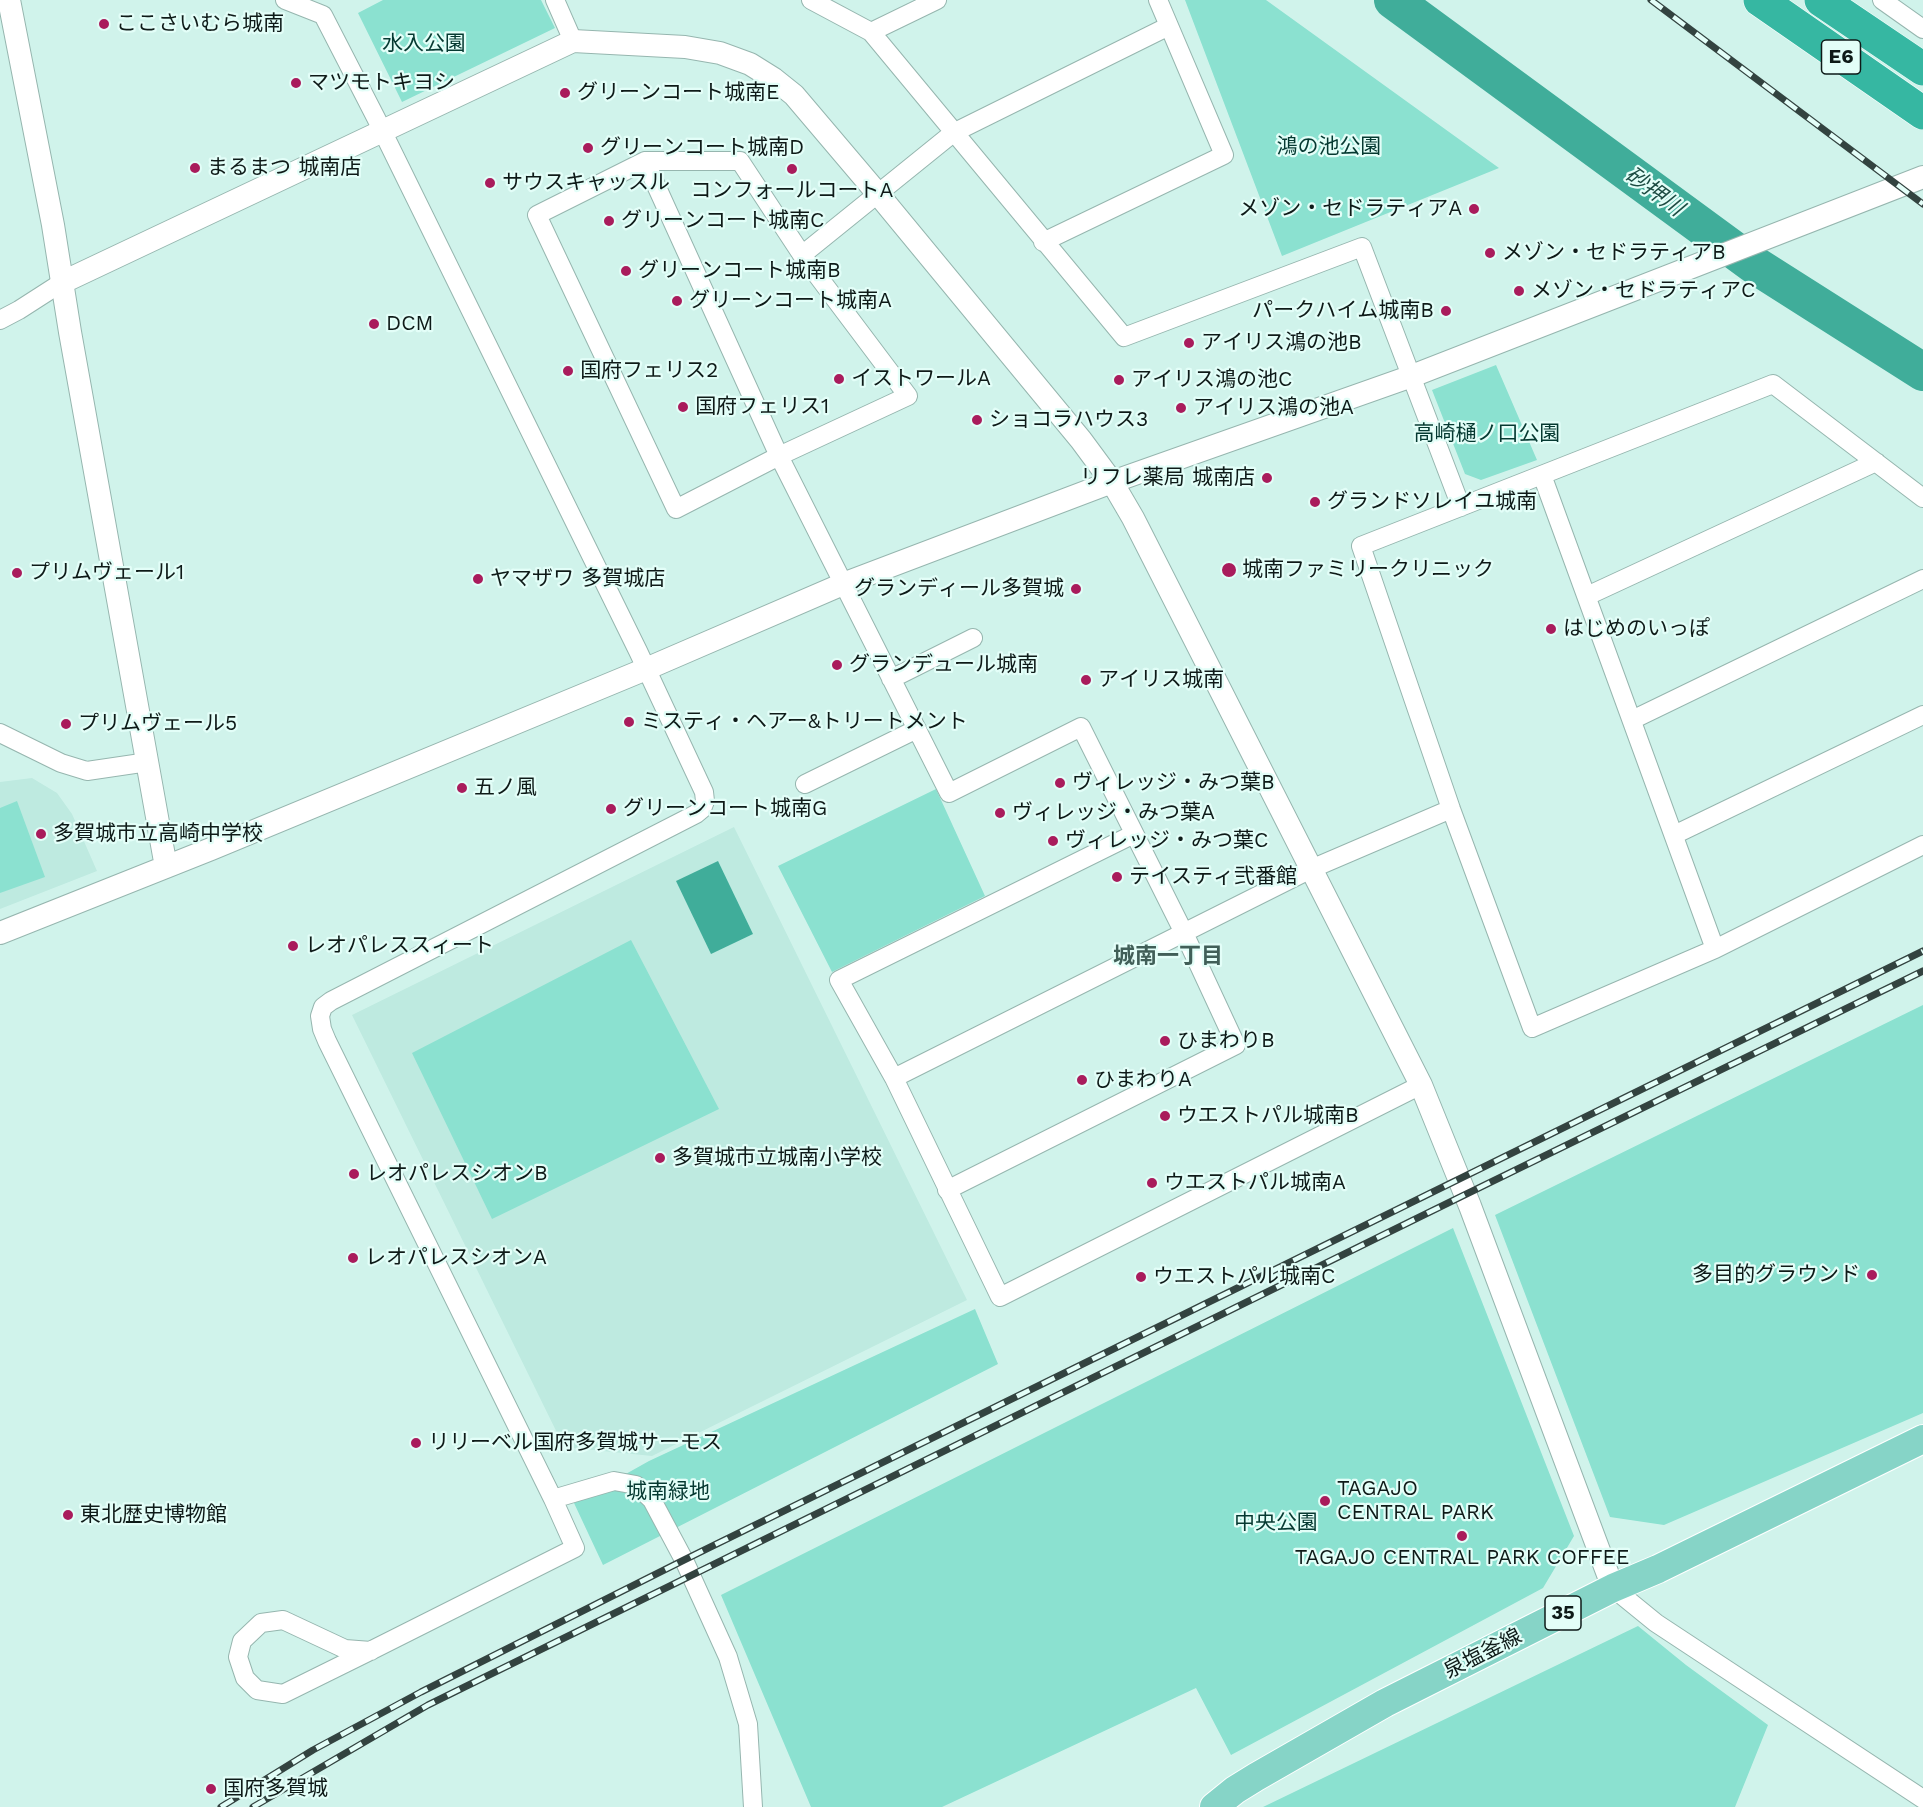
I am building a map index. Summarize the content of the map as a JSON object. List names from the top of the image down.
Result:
{
  "streets": {
    "highway": ["E6"],
    "main road": ["35", "泉塩釜線"]
  },
  "districts": ["城南一丁目"],
  "water": ["砂押川"],
  "parks": [
    "水入公園",
    "鴻の池公園",
    "高崎樋ノ口公園",
    "城南緑地",
    "中央公園"
  ],
  "places": [
    "ここさいむら城南",
    "マツモトキヨシ",
    "グリーンコート城南E",
    "グリーンコート城南D",
    "まるまつ 城南店",
    "コンフォールコートA",
    "サウスキャッスル",
    "メゾン・セドラティアA",
    "グリーンコート城南C",
    "メゾン・セドラティアB",
    "グリーンコート城南B",
    "メゾン・セドラティアC",
    "グリーンコート城南A",
    "パークハイム城南B",
    "DCM",
    "アイリス鴻の池B",
    "国府フェリス2",
    "イストワールA",
    "アイリス鴻の池C",
    "国府フェリス1",
    "アイリス鴻の池A",
    "ショコラハウス3",
    "リフレ薬局 城南店",
    "グランドソレイユ城南",
    "城南ファミリークリニック",
    "プリムヴェール1",
    "ヤマザワ 多賀城店",
    "グランディール多賀城",
    "はじめのいっぽ",
    "グランデュール城南",
    "アイリス城南",
    "ミスティ・ヘアー&トリートメント",
    "プリムヴェール5",
    "ヴィレッジ・みつ葉B",
    "五ノ風",
    "グリーンコート城南G",
    "ヴィレッジ・みつ葉A",
    "多賀城市立高崎中学校",
    "ヴィレッジ・みつ葉C",
    "テイスティ弐番館",
    "レオパレススィート",
    "ひまわりB",
    "ひまわりA",
    "ウエストパル城南B",
    "多賀城市立城南小学校",
    "レオパレスシオンB",
    "ウエストパル城南A",
    "レオパレスシオンA",
    "多目的グラウンド",
    "ウエストパル城南C",
    "リリーベル国府多賀城サーモス",
    "TAGAJO CENTRAL PARK",
    "東北歴史博物館",
    "TAGAJO CENTRAL PARK COFFEE",
    "国府多賀城"
  ]
}
